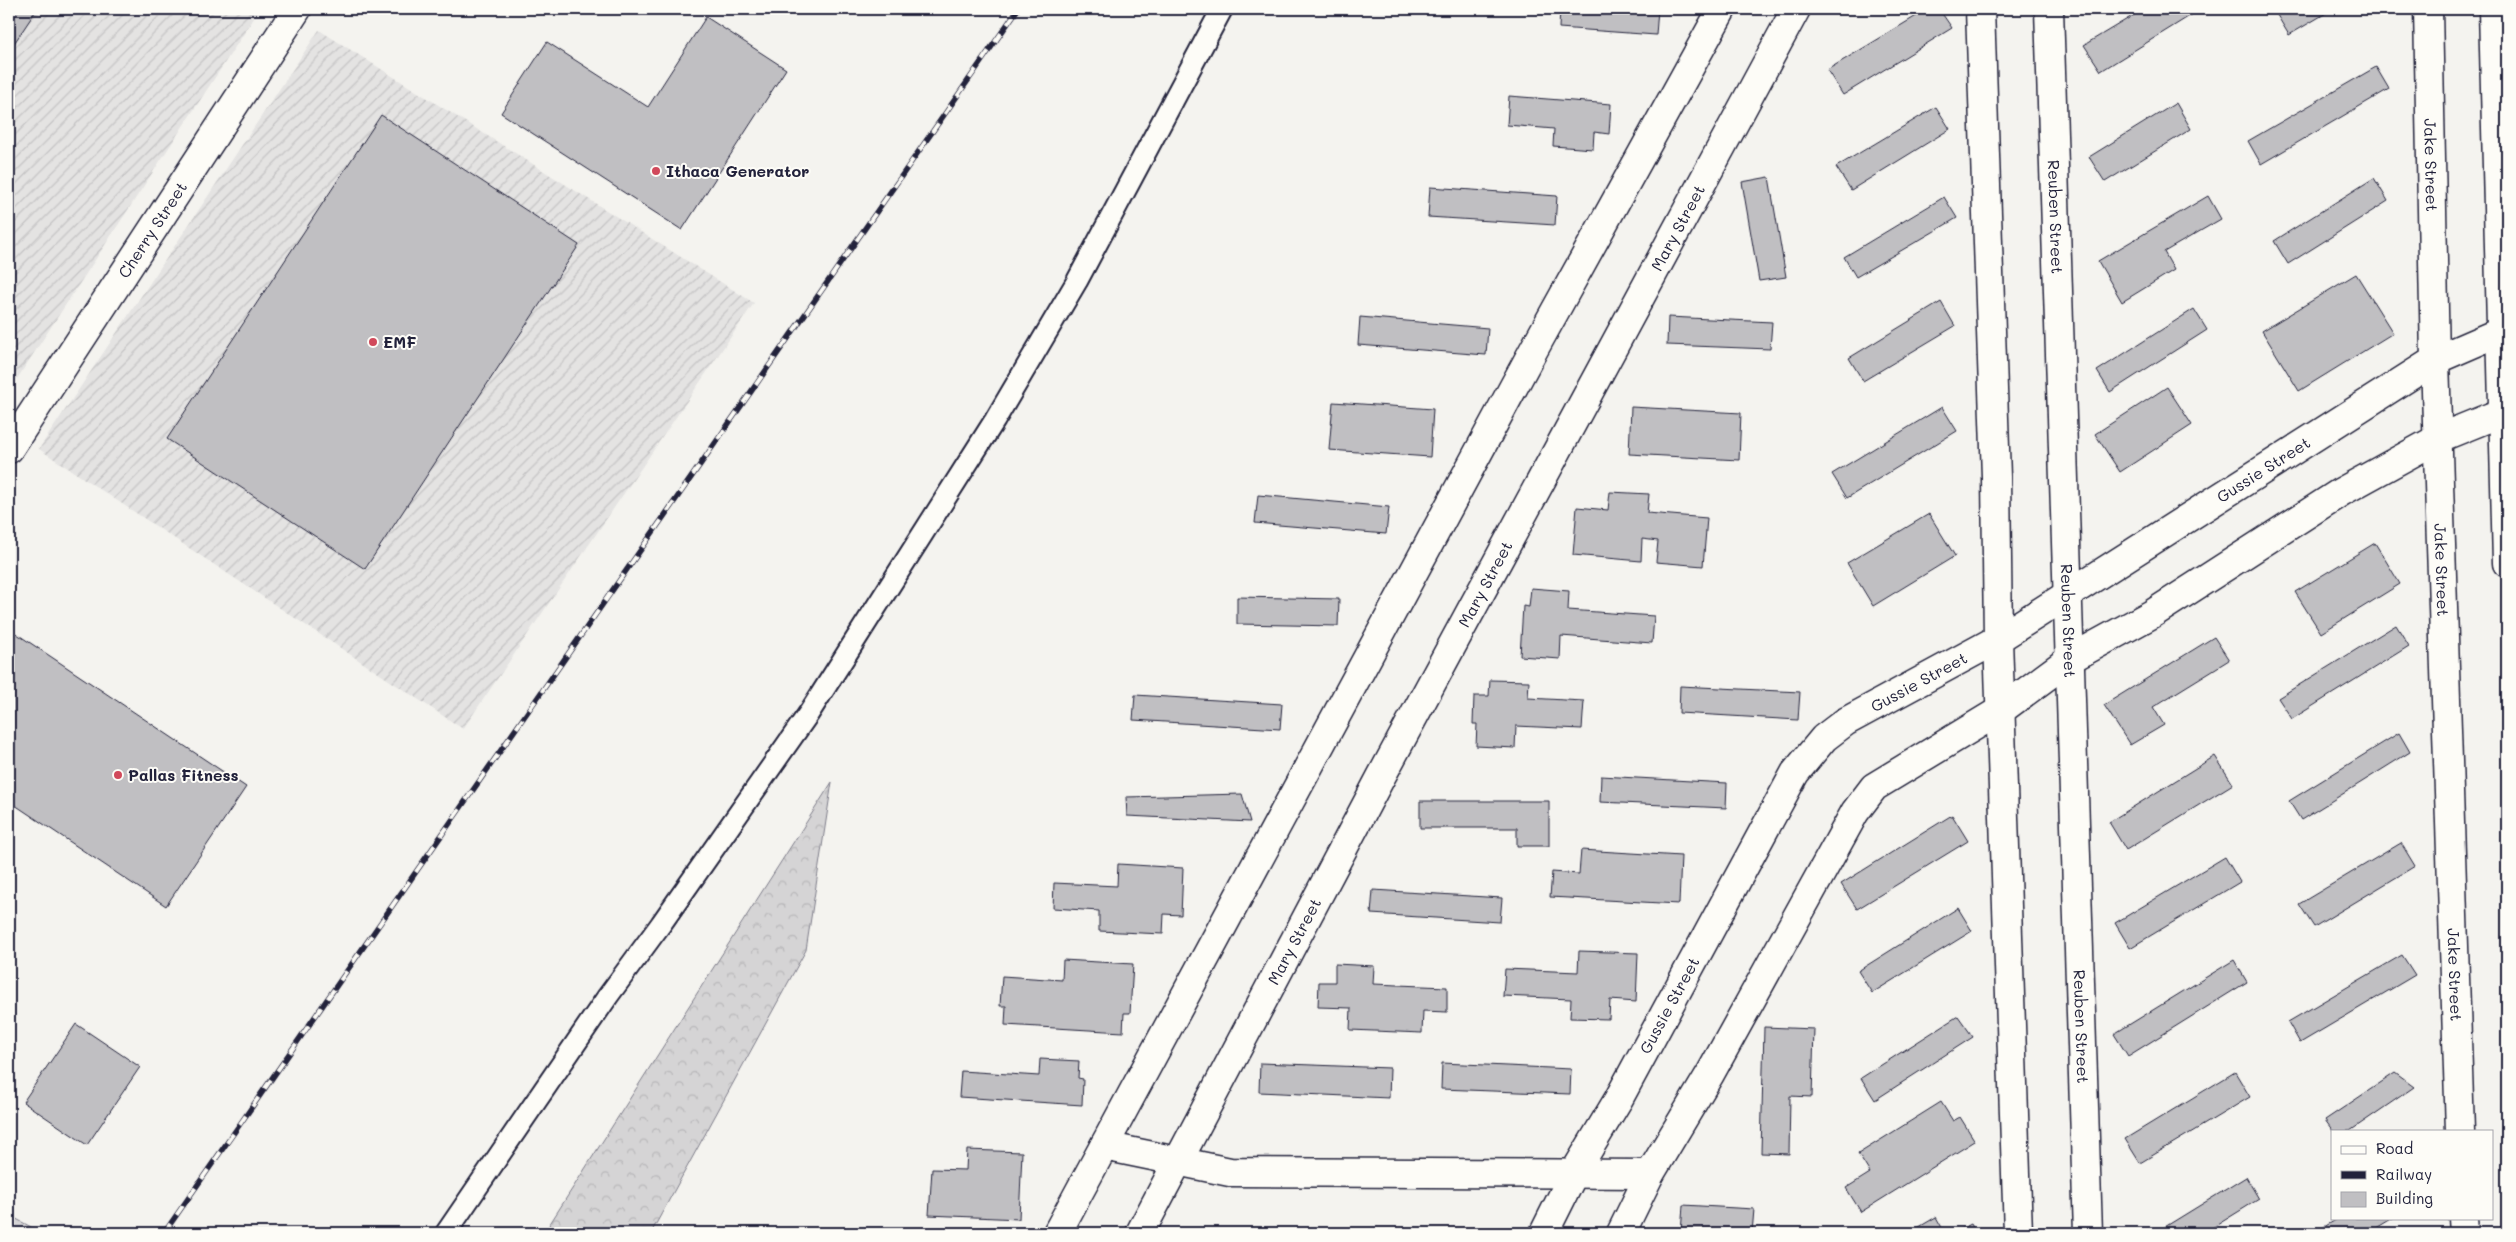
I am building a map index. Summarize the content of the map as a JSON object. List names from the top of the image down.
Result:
{
  "streets": {
    "street": [
      "Jake Street",
      "Reuben Street",
      "Mary Street",
      "Cherry Street",
      "Gussie Street"
    ]
  },
  "crossings": [
    ["Jake Street", "Gussie Street"],
    ["Reuben Street", "Gussie Street"]
  ],
  "places": ["Ithaca Generator", "EMF", "Pallas Fitness"],
  "legend": ["Road", "Railway", "Building"]
}
